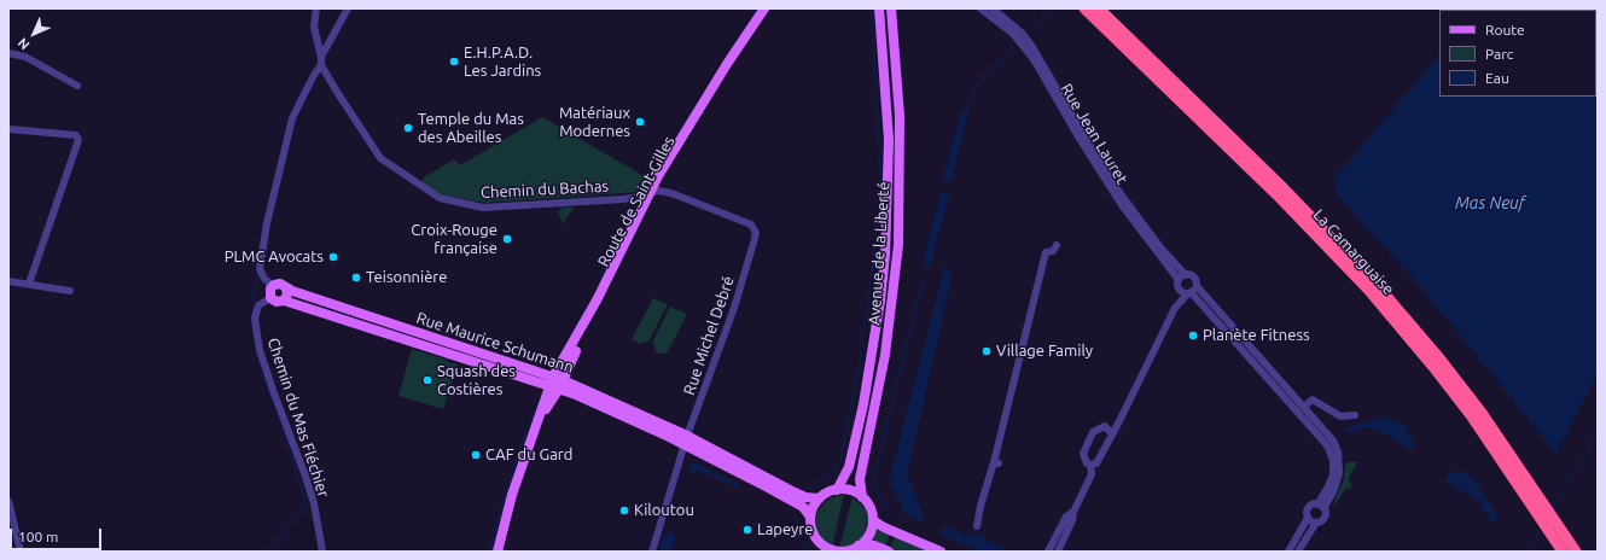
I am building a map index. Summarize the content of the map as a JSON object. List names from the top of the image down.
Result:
{
  "streets": {
    "highway": ["La Camarguaise"],
    "main road": ["Route de Saint-Gilles", "Avenue de la Liberté", "Rue Maurice Schumann"],
    "street": [
      "Rue Jean Lauret",
      "Chemin du Bachas",
      "Rue Michel Debré",
      "Chemin du Mas Fléchier"
    ]
  },
  "crossings": [
    ["Chemin du Bachas", "Route de Saint-Gilles"],
    ["Chemin du Bachas", "Rue Michel Debré"],
    ["Route de Saint-Gilles", "Rue Michel Debré"],
    ["Route de Saint-Gilles", "Rue Maurice Schumann"],
    ["Avenue de la Liberté", "Rue Maurice Schumann"],
    ["Rue Michel Debré", "Rue Maurice Schumann"],
    ["Rue Maurice Schumann", "Chemin du Mas Fléchier"]
  ],
  "water": ["Mas Neuf"],
  "places": [
    "E.H.P.A.D. Les Jardins",
    "Matériaux Modernes",
    "Temple du Mas des Abeilles",
    "Croix-Rouge française",
    "PLMC Avocats",
    "Teisonnière",
    "Planète Fitness",
    "Village Family",
    "Squash des Costières",
    "CAF du Gard",
    "Kiloutou",
    "Lapeyre"
  ],
  "legend": ["Route", "Parc", "Eau"],
  "scale_bar": "100 m",
  "north": "bottom left"
}
